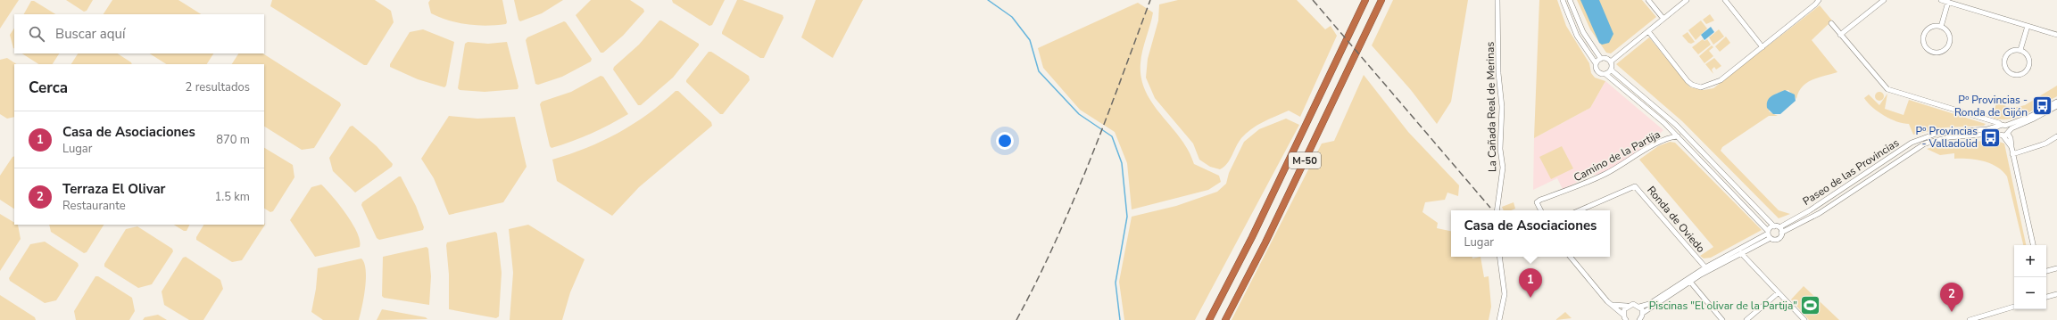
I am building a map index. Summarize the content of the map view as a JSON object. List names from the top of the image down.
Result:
{
  "streets": {
    "highway": ["M-50"],
    "street": [
      "La Cañada Real de Merinas",
      "Camino de la Partija",
      "Paseo de las Provincias",
      "Ronda de Oviedo"
    ]
  },
  "places": {
    "bus stop": ["Pº Provincias - Ronda de Gijón", "Pº Provincias - Valladolid"],
    "sports": ["Piscinas \"El olivar de la Partija\""]
  },
  "page": {
    "search": "Buscar aquí",
    "heading": ["Cerca", "2 resultados"],
    "list": [
      {
        "mark": "1",
        "name": "Casa de Asociaciones",
        "note": "Lugar",
        "value": "870 m"
      },
      {
        "mark": "2",
        "name": "Terraza El Olivar",
        "note": "Restaurante",
        "value": "1.5 km"
      }
    ],
    "popup": ["Casa de Asociaciones", "Lugar"],
    "map_buttons": ["+", "−"],
    "pins": ["1", "2"]
  }
}
